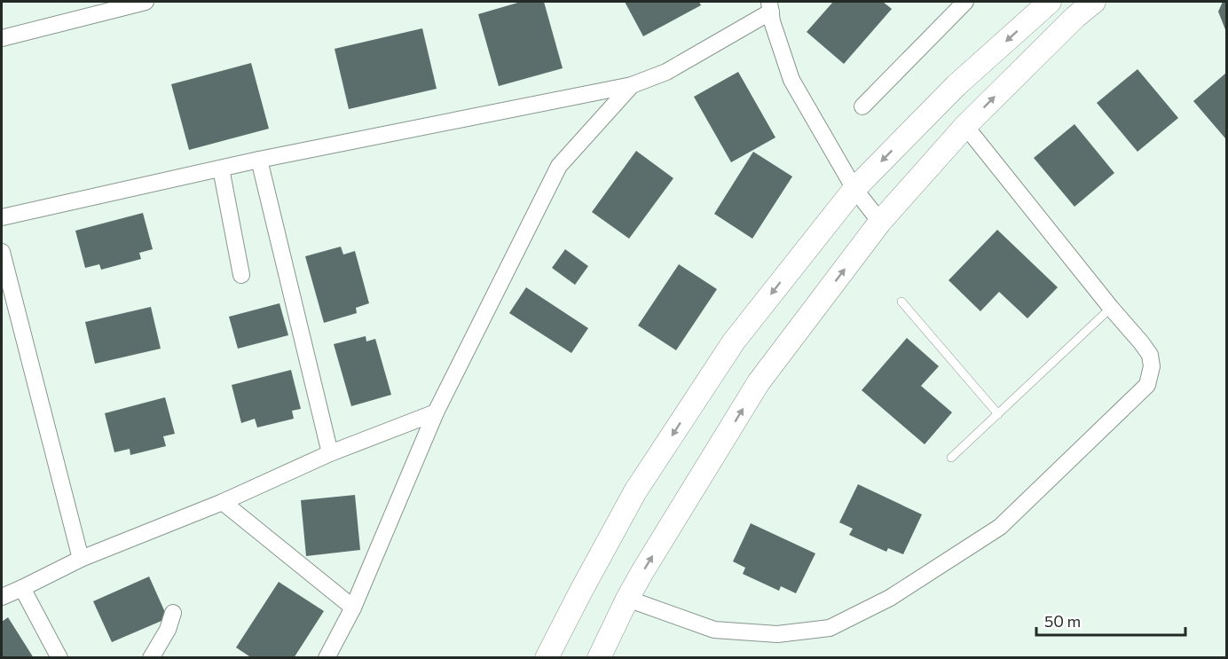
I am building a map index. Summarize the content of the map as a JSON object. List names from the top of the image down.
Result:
{
  "scale_bar": "50 m"
}
